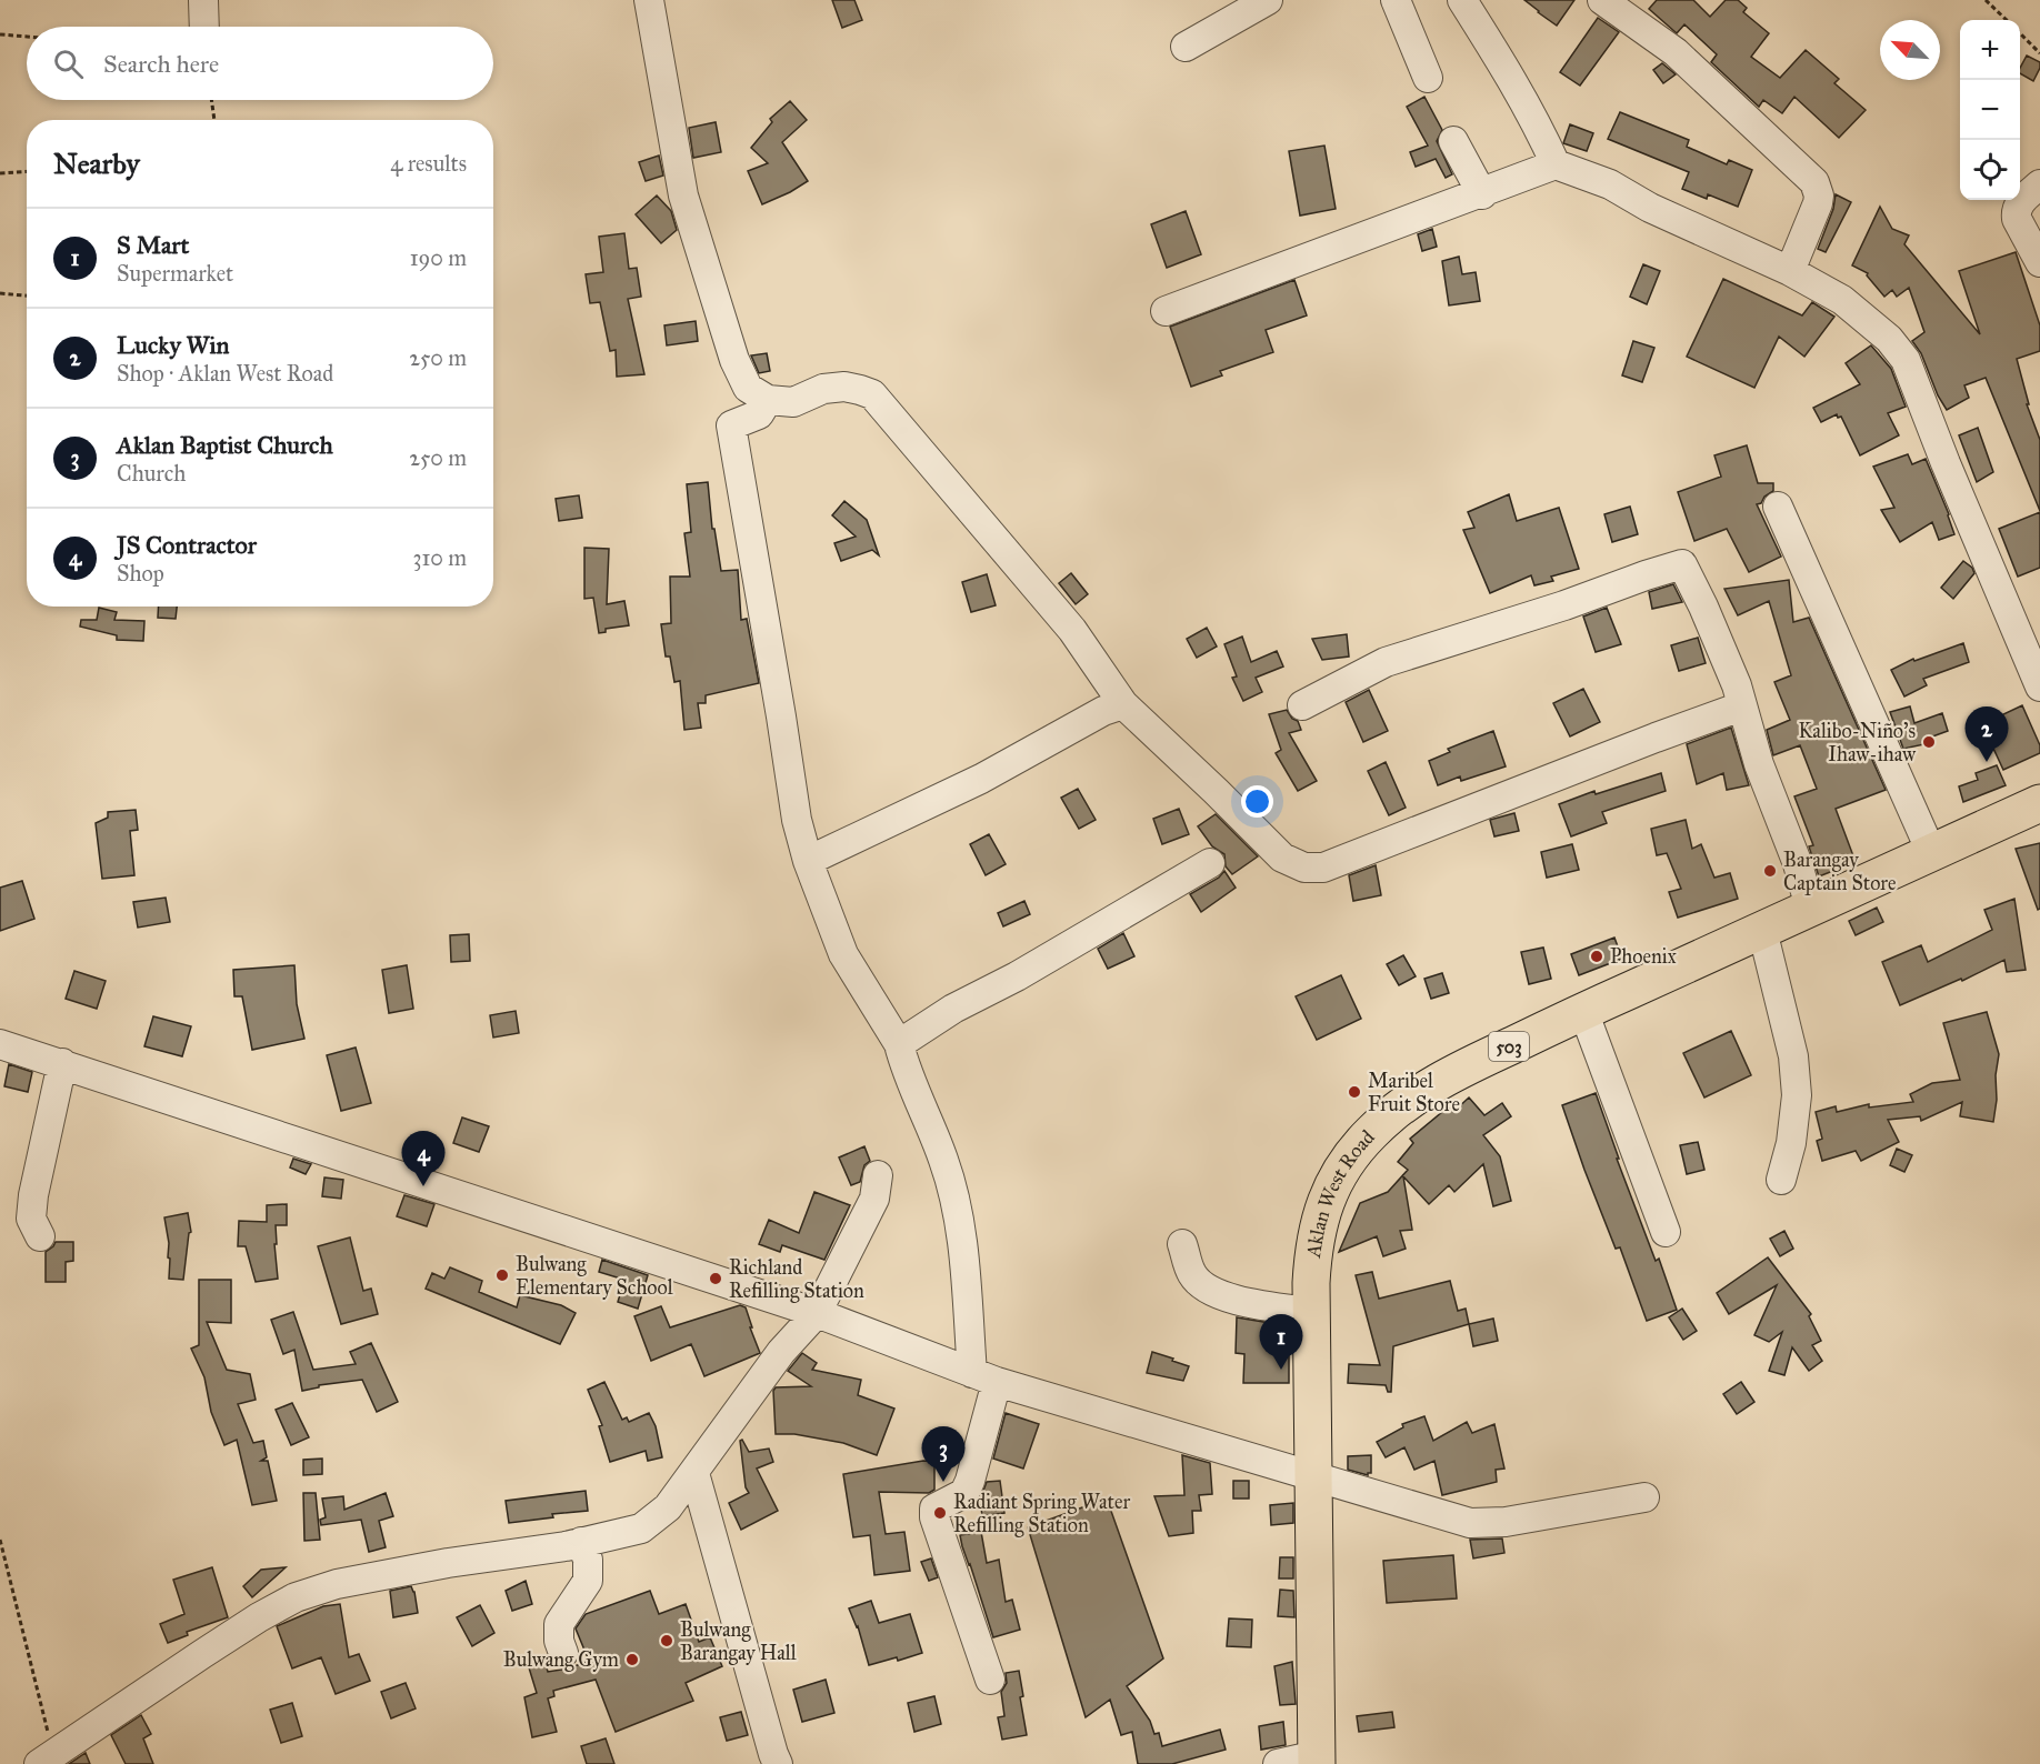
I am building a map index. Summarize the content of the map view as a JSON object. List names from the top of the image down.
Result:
{
  "streets": {
    "main road": ["503", "Aklan West Road"]
  },
  "places": [
    "Kalibo-Niño's Ihaw-ihaw",
    "Barangay Captain Store",
    "Phoenix",
    "Maribel Fruit Store",
    "Bulwang Elementary School",
    "Richland Refilling Station",
    "Radiant Spring Water Refilling Station",
    "Bulwang Barangay Hall",
    "Bulwang Gym"
  ],
  "north": "top left",
  "page": {
    "map_buttons": ["+", "−"],
    "search": "Search here",
    "heading": ["Nearby", "4 results"],
    "list": [
      {
        "mark": "1",
        "name": "S Mart",
        "note": "Supermarket",
        "value": "190 m"
      },
      {
        "mark": "2",
        "name": "Lucky Win",
        "note": "Shop · Aklan West Road",
        "value": "250 m"
      },
      {
        "mark": "3",
        "name": "Aklan Baptist Church",
        "note": "Church",
        "value": "250 m"
      },
      {
        "mark": "4",
        "name": "JS Contractor",
        "note": "Shop",
        "value": "310 m"
      }
    ],
    "pins": [
      "2",
      "4",
      "1",
      "3"
    ]
  }
}
